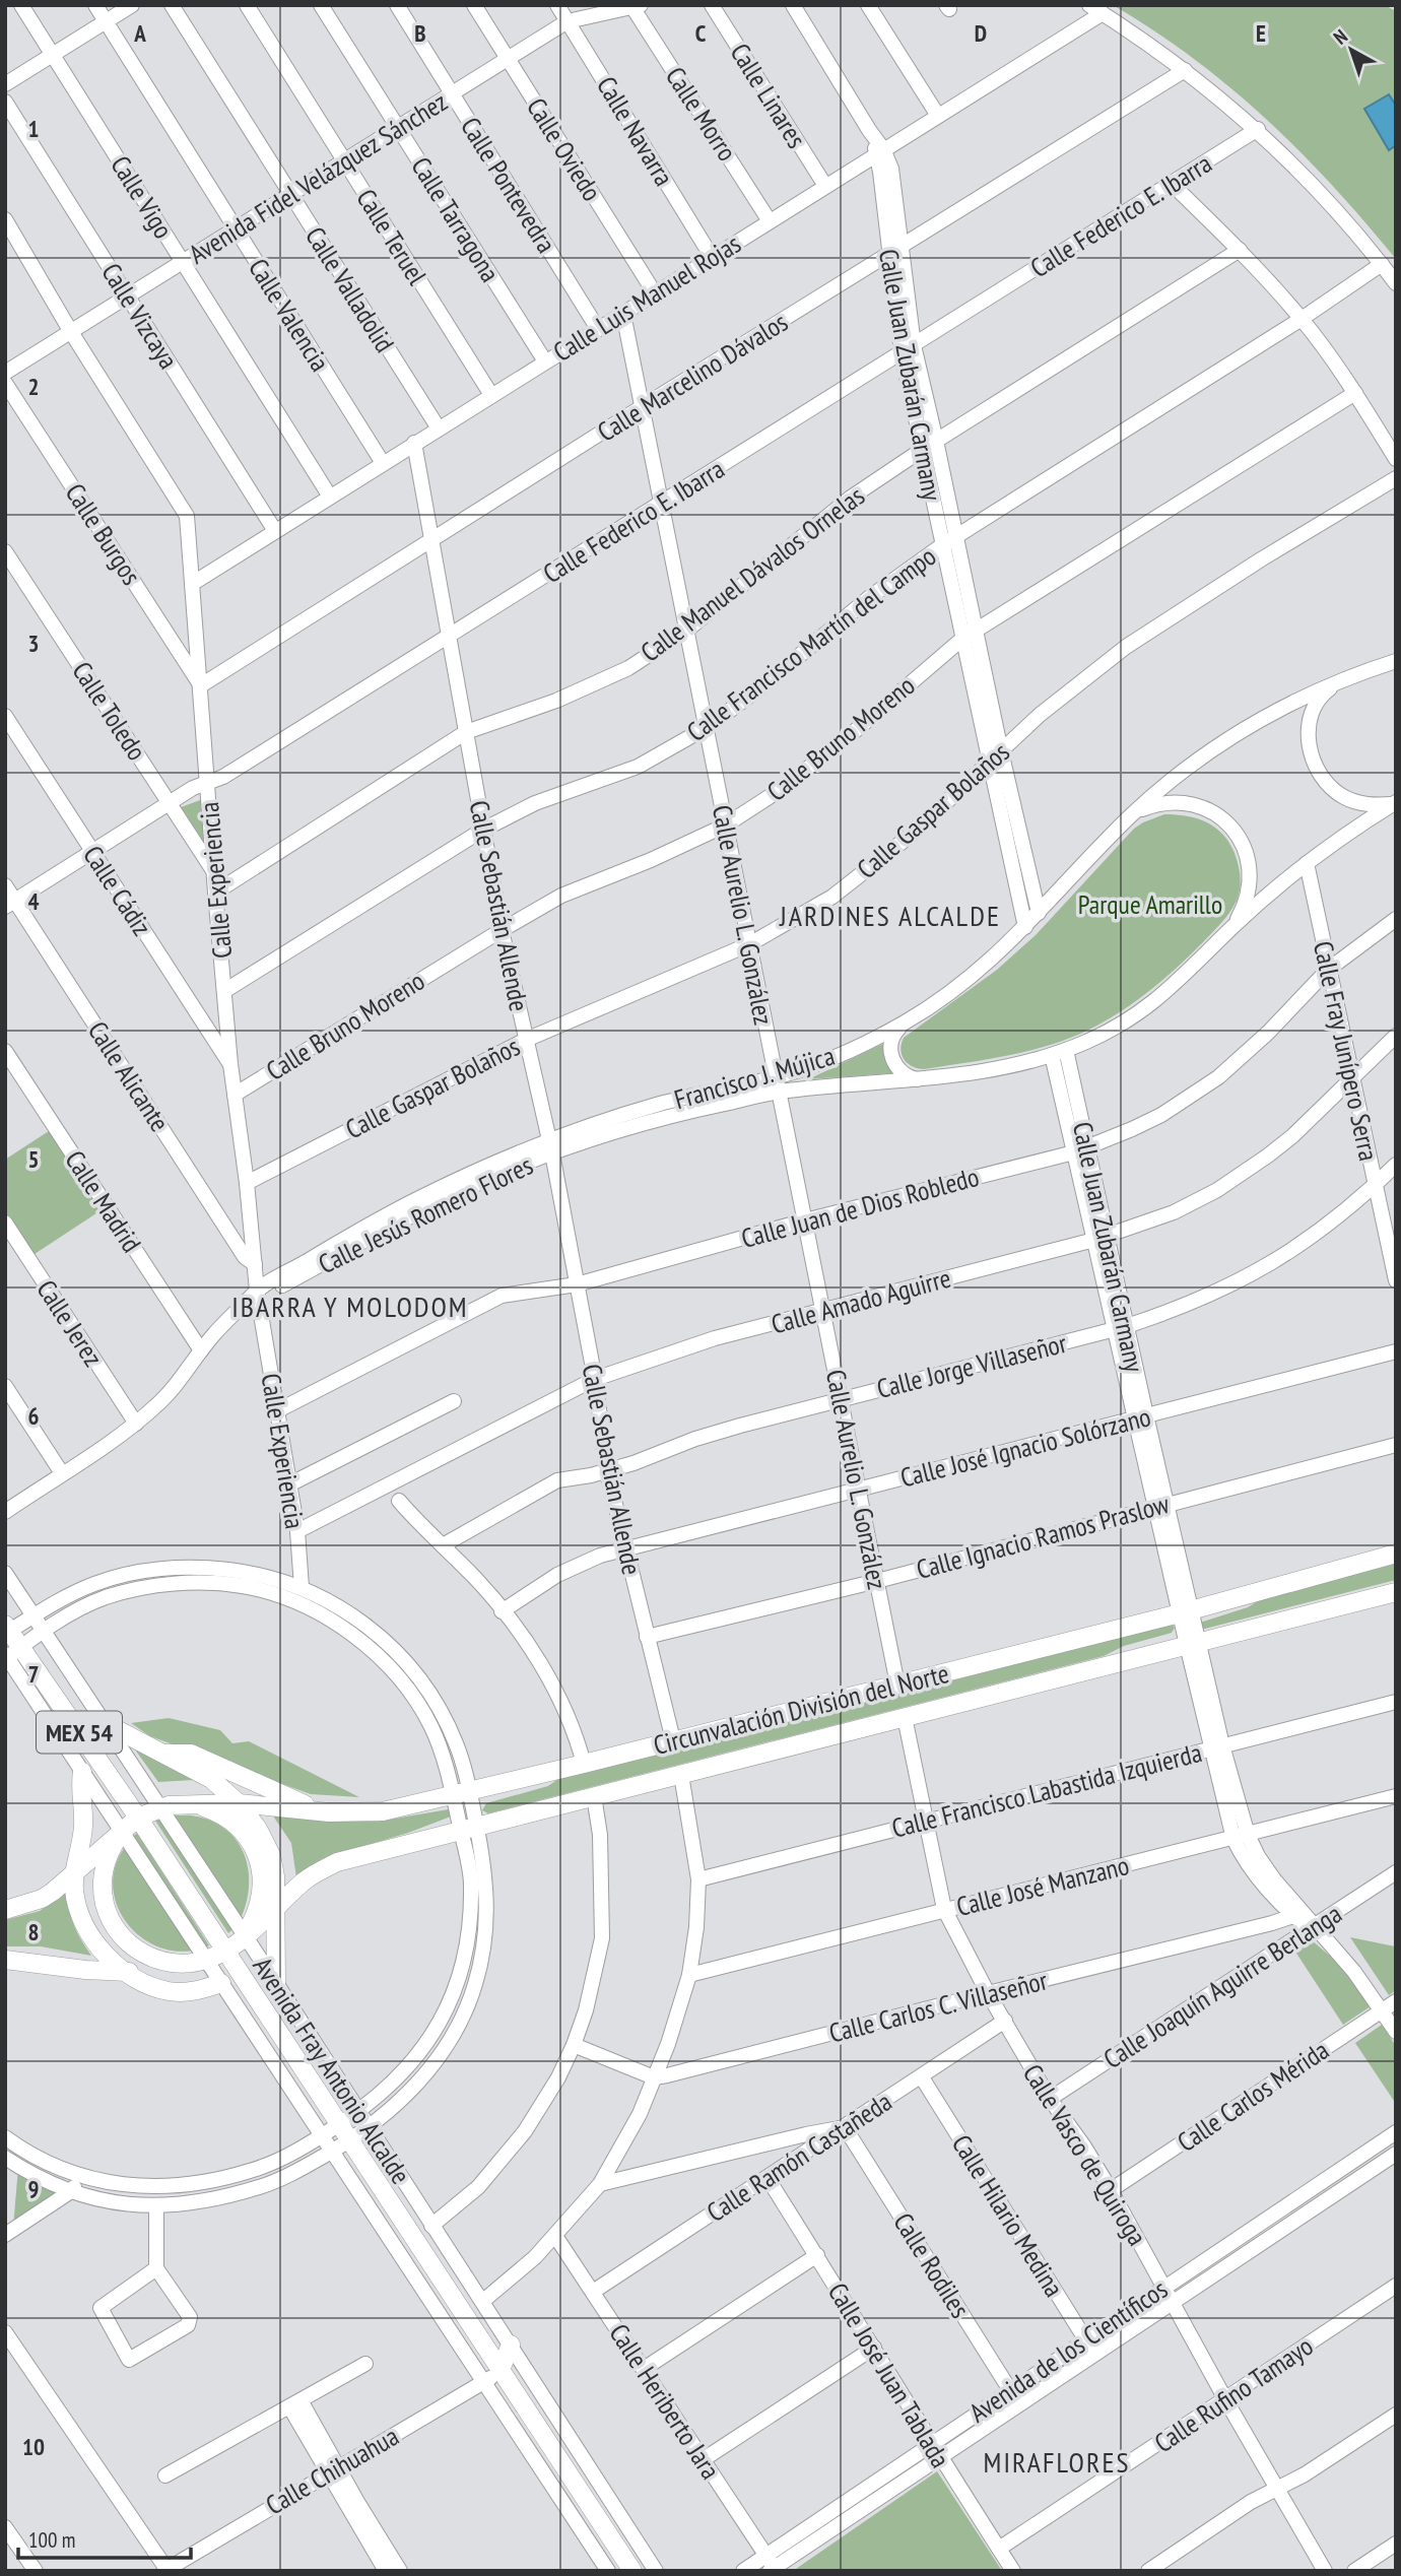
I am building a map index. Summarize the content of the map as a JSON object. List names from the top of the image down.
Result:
{
  "streets": {
    "main road": ["Circunvalación División del Norte", "MEX 54", "Avenida Fray Antonio Alcalde"],
    "street": [
      "Calle Linares",
      "Calle Morro",
      "Calle Navarra",
      "Calle Oviedo",
      "Avenida Fidel Velázquez Sánchez",
      "Calle Pontevedra",
      "Calle Vigo",
      "Calle Federico E. Ibarra",
      "Calle Tarragona",
      "Calle Teruel",
      "Calle Valladolid",
      "Calle Luis Manuel Rojas",
      "Calle Valencia",
      "Calle Vizcaya",
      "Calle Juan Zubarán Carmany",
      "Calle Marcelino Dávalos",
      "Calle Burgos",
      "Calle Manuel Dávalos Ornelas",
      "Calle Francisco Martín del Campo",
      "Calle Toledo",
      "Calle Bruno Moreno",
      "Calle Gaspar Bolaños",
      "Calle Experiencia",
      "Calle Cádiz",
      "Calle Sebastián Allende",
      "Calle Aurelio L. González",
      "Calle Fray Junípero Serra",
      "Calle Alicante",
      "Francisco J. Mújica",
      "Calle Madrid",
      "Calle Juan de Dios Robledo",
      "Calle Jesús Romero Flores",
      "Calle Amado Aguirre",
      "Calle Jerez",
      "Calle Jorge Villaseñor",
      "Calle José Ignacio Solórzano",
      "Calle Ignacio Ramos Praslow",
      "Calle Francisco Labastida Izquierda",
      "Calle José Manzano",
      "Calle Joaquín Aguirre Berlanga",
      "Calle Carlos C. Villaseñor",
      "Calle Carlos Mérida",
      "Calle Vasco de Quiroga",
      "Calle Ramón Castañeda",
      "Calle Hilario Medina",
      "Calle Rodiles",
      "Avenida de los Científicos",
      "Calle José Juan Tablada",
      "Calle Rufino Tamayo",
      "Calle Heriberto Jara",
      "Calle Chihuahua"
    ]
  },
  "crossings": [
    ["Calle Linares", "Calle Luis Manuel Rojas"],
    ["Calle Morro", "Avenida Fidel Velázquez Sánchez"],
    ["Calle Morro", "Calle Luis Manuel Rojas"],
    ["Calle Navarra", "Avenida Fidel Velázquez Sánchez"],
    ["Calle Navarra", "Calle Luis Manuel Rojas"],
    ["Calle Oviedo", "Avenida Fidel Velázquez Sánchez"],
    ["Calle Oviedo", "Calle Luis Manuel Rojas"],
    ["Avenida Fidel Velázquez Sánchez", "Calle Pontevedra"],
    ["Avenida Fidel Velázquez Sánchez", "Calle Vigo"],
    ["Avenida Fidel Velázquez Sánchez", "Calle Tarragona"],
    ["Avenida Fidel Velázquez Sánchez", "Calle Teruel"],
    ["Avenida Fidel Velázquez Sánchez", "Calle Valladolid"],
    ["Avenida Fidel Velázquez Sánchez", "Calle Valencia"],
    ["Avenida Fidel Velázquez Sánchez", "Calle Vizcaya"],
    ["Avenida Fidel Velázquez Sánchez", "Calle Experiencia"],
    ["Calle Pontevedra", "Calle Luis Manuel Rojas"],
    ["Calle Vigo", "Calle Luis Manuel Rojas"],
    ["Calle Federico E. Ibarra", "Calle Juan Zubarán Carmany"],
    ["Calle Federico E. Ibarra", "Calle Toledo"],
    ["Calle Federico E. Ibarra", "Calle Experiencia"],
    ["Calle Federico E. Ibarra", "Calle Cádiz"],
    ["Calle Federico E. Ibarra", "Calle Sebastián Allende"],
    ["Calle Federico E. Ibarra", "Calle Aurelio L. González"],
    ["Calle Federico E. Ibarra", "Calle Alicante"],
    ["Calle Tarragona", "Calle Luis Manuel Rojas"],
    ["Calle Teruel", "Calle Luis Manuel Rojas"],
    ["Calle Valladolid", "Calle Luis Manuel Rojas"],
    ["Calle Luis Manuel Rojas", "Calle Valencia"],
    ["Calle Luis Manuel Rojas", "Calle Vizcaya"],
    ["Calle Luis Manuel Rojas", "Calle Juan Zubarán Carmany"],
    ["Calle Luis Manuel Rojas", "Calle Experiencia"],
    ["Calle Luis Manuel Rojas", "Calle Sebastián Allende"],
    ["Calle Luis Manuel Rojas", "Calle Aurelio L. González"],
    ["Calle Juan Zubarán Carmany", "Calle Marcelino Dávalos"],
    ["Calle Juan Zubarán Carmany", "Calle Manuel Dávalos Ornelas"],
    ["Calle Juan Zubarán Carmany", "Calle Francisco Martín del Campo"],
    ["Calle Juan Zubarán Carmany", "Calle Bruno Moreno"],
    ["Calle Juan Zubarán Carmany", "Calle Gaspar Bolaños"],
    ["Calle Juan Zubarán Carmany", "Francisco J. Mújica"],
    ["Calle Juan Zubarán Carmany", "Calle Juan de Dios Robledo"],
    ["Calle Juan Zubarán Carmany", "Calle Amado Aguirre"],
    ["Calle Juan Zubarán Carmany", "Calle Jorge Villaseñor"],
    ["Calle Juan Zubarán Carmany", "Calle José Ignacio Solórzano"],
    ["Calle Juan Zubarán Carmany", "Calle Ignacio Ramos Praslow"],
    ["Calle Juan Zubarán Carmany", "Circunvalación División del Norte"],
    ["Calle Juan Zubarán Carmany", "Calle Francisco Labastida Izquierda"],
    ["Calle Juan Zubarán Carmany", "Calle José Manzano"],
    ["Calle Juan Zubarán Carmany", "Calle Joaquín Aguirre Berlanga"],
    ["Calle Juan Zubarán Carmany", "Calle Carlos C. Villaseñor"],
    ["Calle Juan Zubarán Carmany", "Calle Carlos Mérida"],
    ["Calle Marcelino Dávalos", "Calle Burgos"],
    ["Calle Marcelino Dávalos", "Calle Experiencia"],
    ["Calle Marcelino Dávalos", "Calle Sebastián Allende"],
    ["Calle Marcelino Dávalos", "Calle Aurelio L. González"],
    ["Calle Burgos", "Calle Experiencia"],
    ["Calle Manuel Dávalos Ornelas", "Calle Experiencia"],
    ["Calle Manuel Dávalos Ornelas", "Calle Sebastián Allende"],
    ["Calle Manuel Dávalos Ornelas", "Calle Aurelio L. González"],
    ["Calle Francisco Martín del Campo", "Calle Experiencia"],
    ["Calle Francisco Martín del Campo", "Calle Sebastián Allende"],
    ["Calle Francisco Martín del Campo", "Calle Aurelio L. González"],
    ["Calle Toledo", "Calle Experiencia"],
    ["Calle Bruno Moreno", "Calle Experiencia"],
    ["Calle Bruno Moreno", "Calle Sebastián Allende"],
    ["Calle Bruno Moreno", "Calle Aurelio L. González"],
    ["Calle Gaspar Bolaños", "Calle Experiencia"],
    ["Calle Gaspar Bolaños", "Calle Sebastián Allende"],
    ["Calle Gaspar Bolaños", "Calle Aurelio L. González"],
    ["Calle Experiencia", "Calle Cádiz"],
    ["Calle Experiencia", "Calle Alicante"],
    ["Calle Experiencia", "Calle Juan de Dios Robledo"],
    ["Calle Experiencia", "Calle Jesús Romero Flores"],
    ["Calle Experiencia", "Calle Amado Aguirre"],
    ["Calle Sebastián Allende", "Francisco J. Mújica"],
    ["Calle Sebastián Allende", "Calle Juan de Dios Robledo"],
    ["Calle Sebastián Allende", "Calle Jesús Romero Flores"],
    ["Calle Sebastián Allende", "Calle Amado Aguirre"],
    ["Calle Sebastián Allende", "Calle Jorge Villaseñor"],
    ["Calle Sebastián Allende", "Calle José Ignacio Solórzano"],
    ["Calle Sebastián Allende", "Calle Ignacio Ramos Praslow"],
    ["Calle Sebastián Allende", "Circunvalación División del Norte"],
    ["Calle Aurelio L. González", "Francisco J. Mújica"],
    ["Calle Aurelio L. González", "Calle Juan de Dios Robledo"],
    ["Calle Aurelio L. González", "Calle Amado Aguirre"],
    ["Calle Aurelio L. González", "Calle Jorge Villaseñor"],
    ["Calle Aurelio L. González", "Calle José Ignacio Solórzano"],
    ["Calle Aurelio L. González", "Calle Ignacio Ramos Praslow"],
    ["Calle Aurelio L. González", "Circunvalación División del Norte"],
    ["Calle Fray Junípero Serra", "Calle Juan de Dios Robledo"],
    ["Calle Fray Junípero Serra", "Calle Amado Aguirre"],
    ["Calle Fray Junípero Serra", "Calle Jorge Villaseñor"],
    ["Francisco J. Mújica", "Calle Jesús Romero Flores"],
    ["Circunvalación División del Norte", "MEX 54"],
    ["Circunvalación División del Norte", "Avenida Fray Antonio Alcalde"],
    ["Circunvalación División del Norte", "Calle Vasco de Quiroga"],
    ["MEX 54", "Avenida Fray Antonio Alcalde"],
    ["Calle Francisco Labastida Izquierda", "Calle Vasco de Quiroga"],
    ["Calle José Manzano", "Calle Vasco de Quiroga"],
    ["Calle Joaquín Aguirre Berlanga", "Calle Vasco de Quiroga"],
    ["Calle Carlos C. Villaseñor", "Calle Vasco de Quiroga"],
    ["Avenida Fray Antonio Alcalde", "Calle Chihuahua"],
    ["Calle Carlos Mérida", "Calle Vasco de Quiroga"],
    ["Calle Vasco de Quiroga", "Calle Ramón Castañeda"],
    ["Calle Vasco de Quiroga", "Avenida de los Científicos"],
    ["Calle Vasco de Quiroga", "Calle Rufino Tamayo"],
    ["Calle Ramón Castañeda", "Calle Hilario Medina"],
    ["Calle Ramón Castañeda", "Calle Rodiles"],
    ["Calle Ramón Castañeda", "Calle José Juan Tablada"],
    ["Calle Ramón Castañeda", "Calle Heriberto Jara"],
    ["Calle Hilario Medina", "Avenida de los Científicos"],
    ["Calle Rodiles", "Avenida de los Científicos"],
    ["Avenida de los Científicos", "Calle José Juan Tablada"],
    ["Avenida de los Científicos", "Calle Heriberto Jara"],
    ["Calle José Juan Tablada", "Calle Rufino Tamayo"]
  ],
  "districts": ["JARDINES ALCALDE", "IBARRA Y MOLODOM", "MIRAFLORES"],
  "parks": ["Parque Amarillo"],
  "scale_bar": "100 m",
  "north": "top left",
  "grid": {
    "columns": [
      "A",
      "B",
      "C",
      "D",
      "E"
    ],
    "rows": [
      "1",
      "2",
      "3",
      "4",
      "5",
      "6",
      "7",
      "8",
      "9",
      "10"
    ]
  }
}
